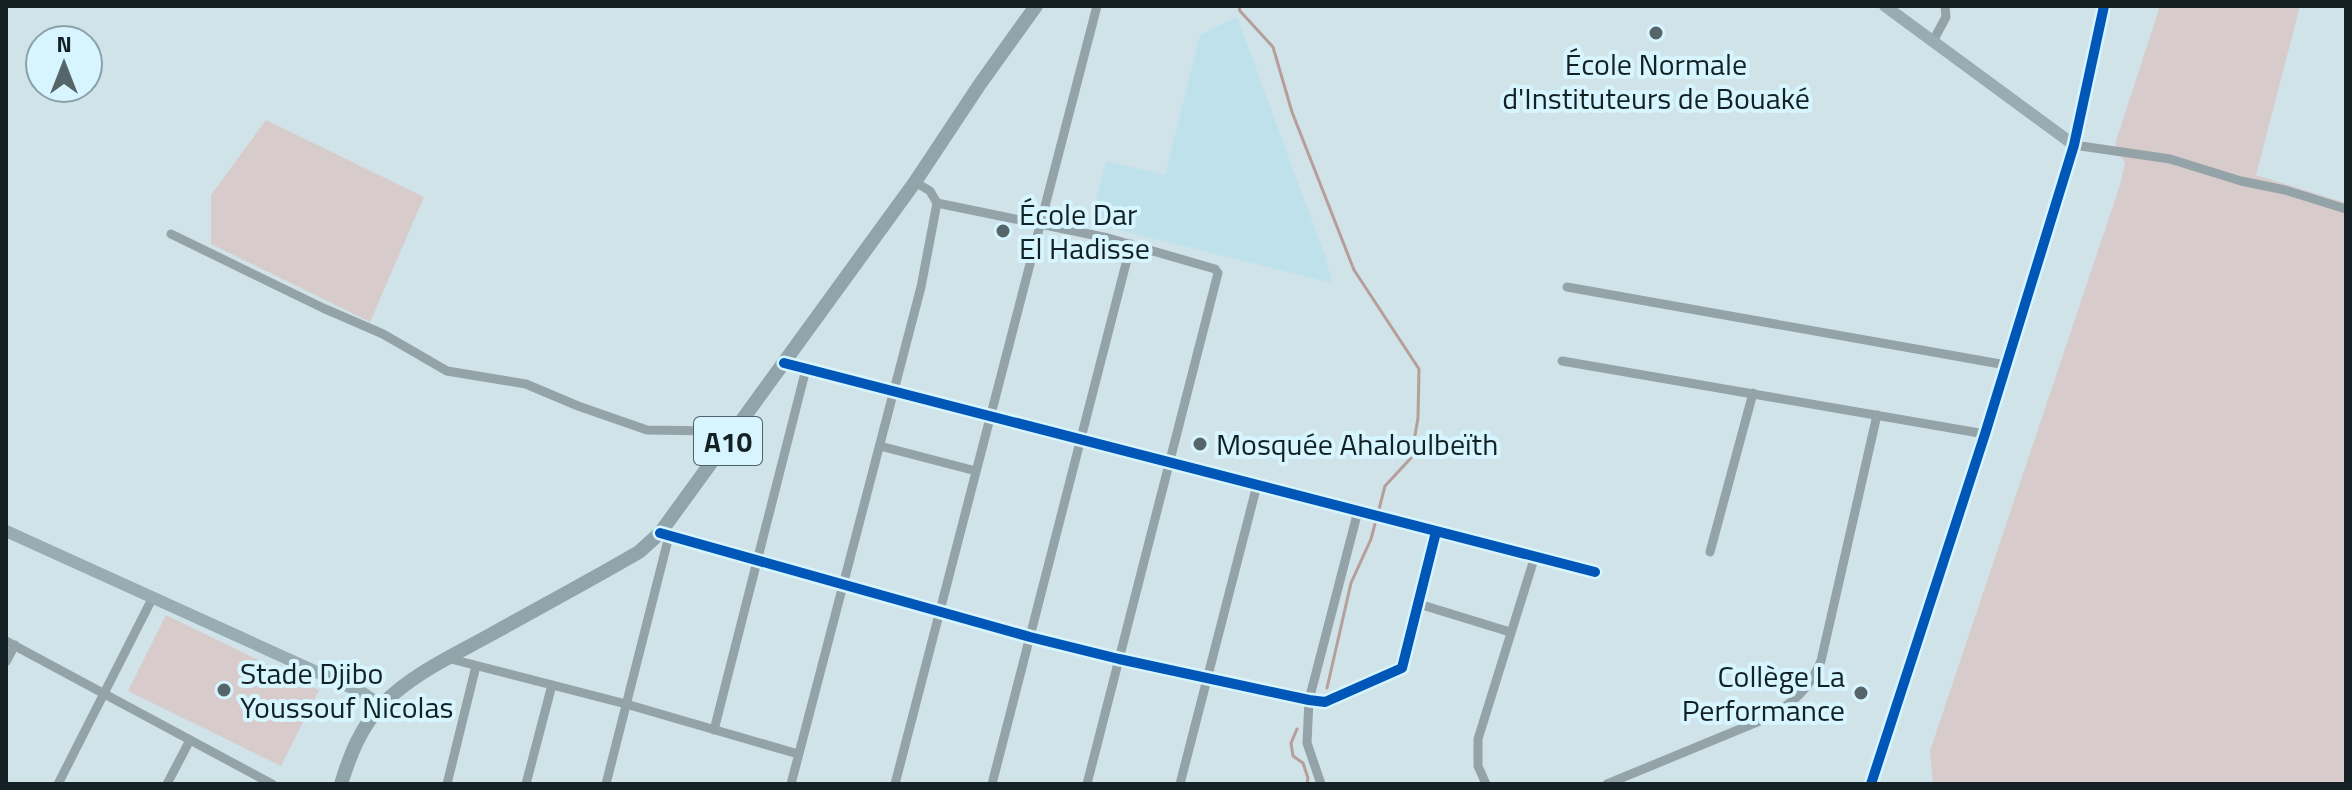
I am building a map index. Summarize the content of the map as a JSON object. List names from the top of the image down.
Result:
{
  "streets": {
    "main road": ["A10"]
  },
  "places": [
    "École Normale d'Instituteurs de Bouaké",
    "École Dar El Hadisse",
    "Mosquée Ahaloulbeïth",
    "Stade Djibo Youssouf Nicolas",
    "Collège La Performance"
  ],
  "north": "top"
}
